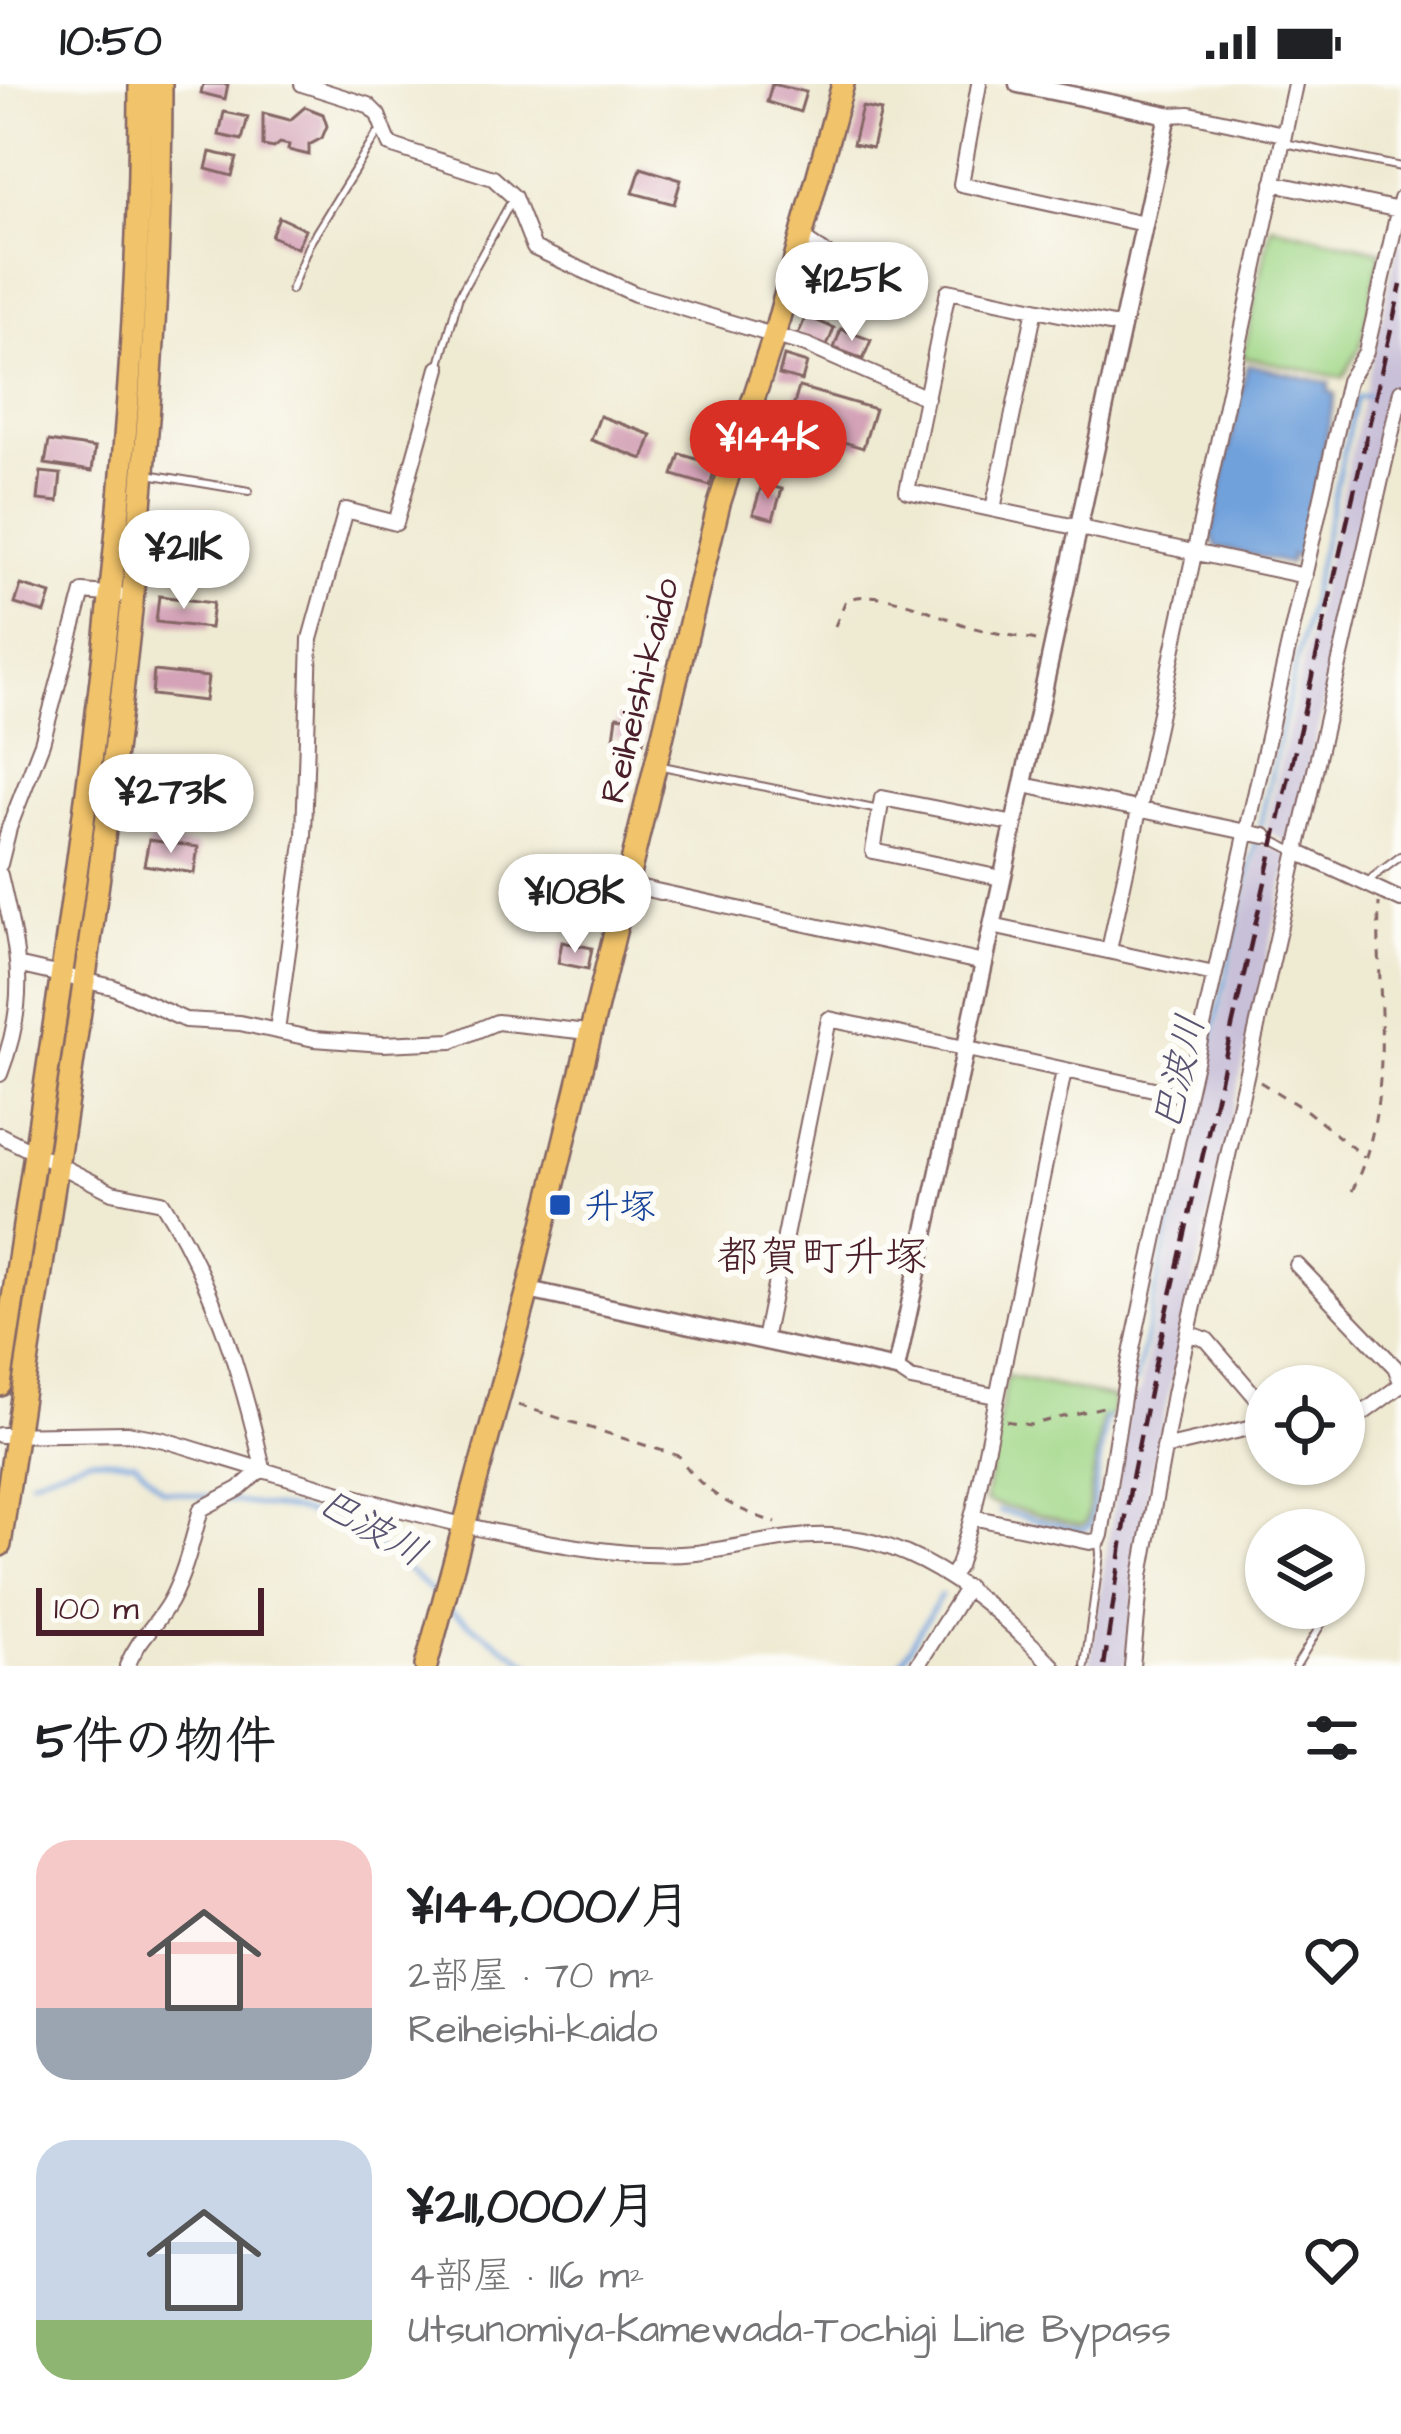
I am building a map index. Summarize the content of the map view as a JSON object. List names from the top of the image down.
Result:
{
  "streets": {
    "main road": ["Reiheishi-kaido"]
  },
  "districts": ["都賀町升塚"],
  "water": ["巴波川"],
  "places": {
    "transit": ["升塚"]
  },
  "scale_bar": "100 m",
  "page": {
    "status": "10:50",
    "price": [
      "¥125K",
      "¥144K",
      "¥211K",
      "¥273K",
      "¥108K"
    ],
    "scale": "100 m",
    "heading": "5件の物件",
    "list": [
      {
        "name": "¥144,000/月",
        "note": "2部屋 · 70 m² · Reiheishi-kaido"
      },
      {
        "name": "¥211,000/月",
        "note": "4部屋 · 116 m² · Utsunomiya-Kamewada-Tochigi Line Bypass"
      }
    ]
  }
}
